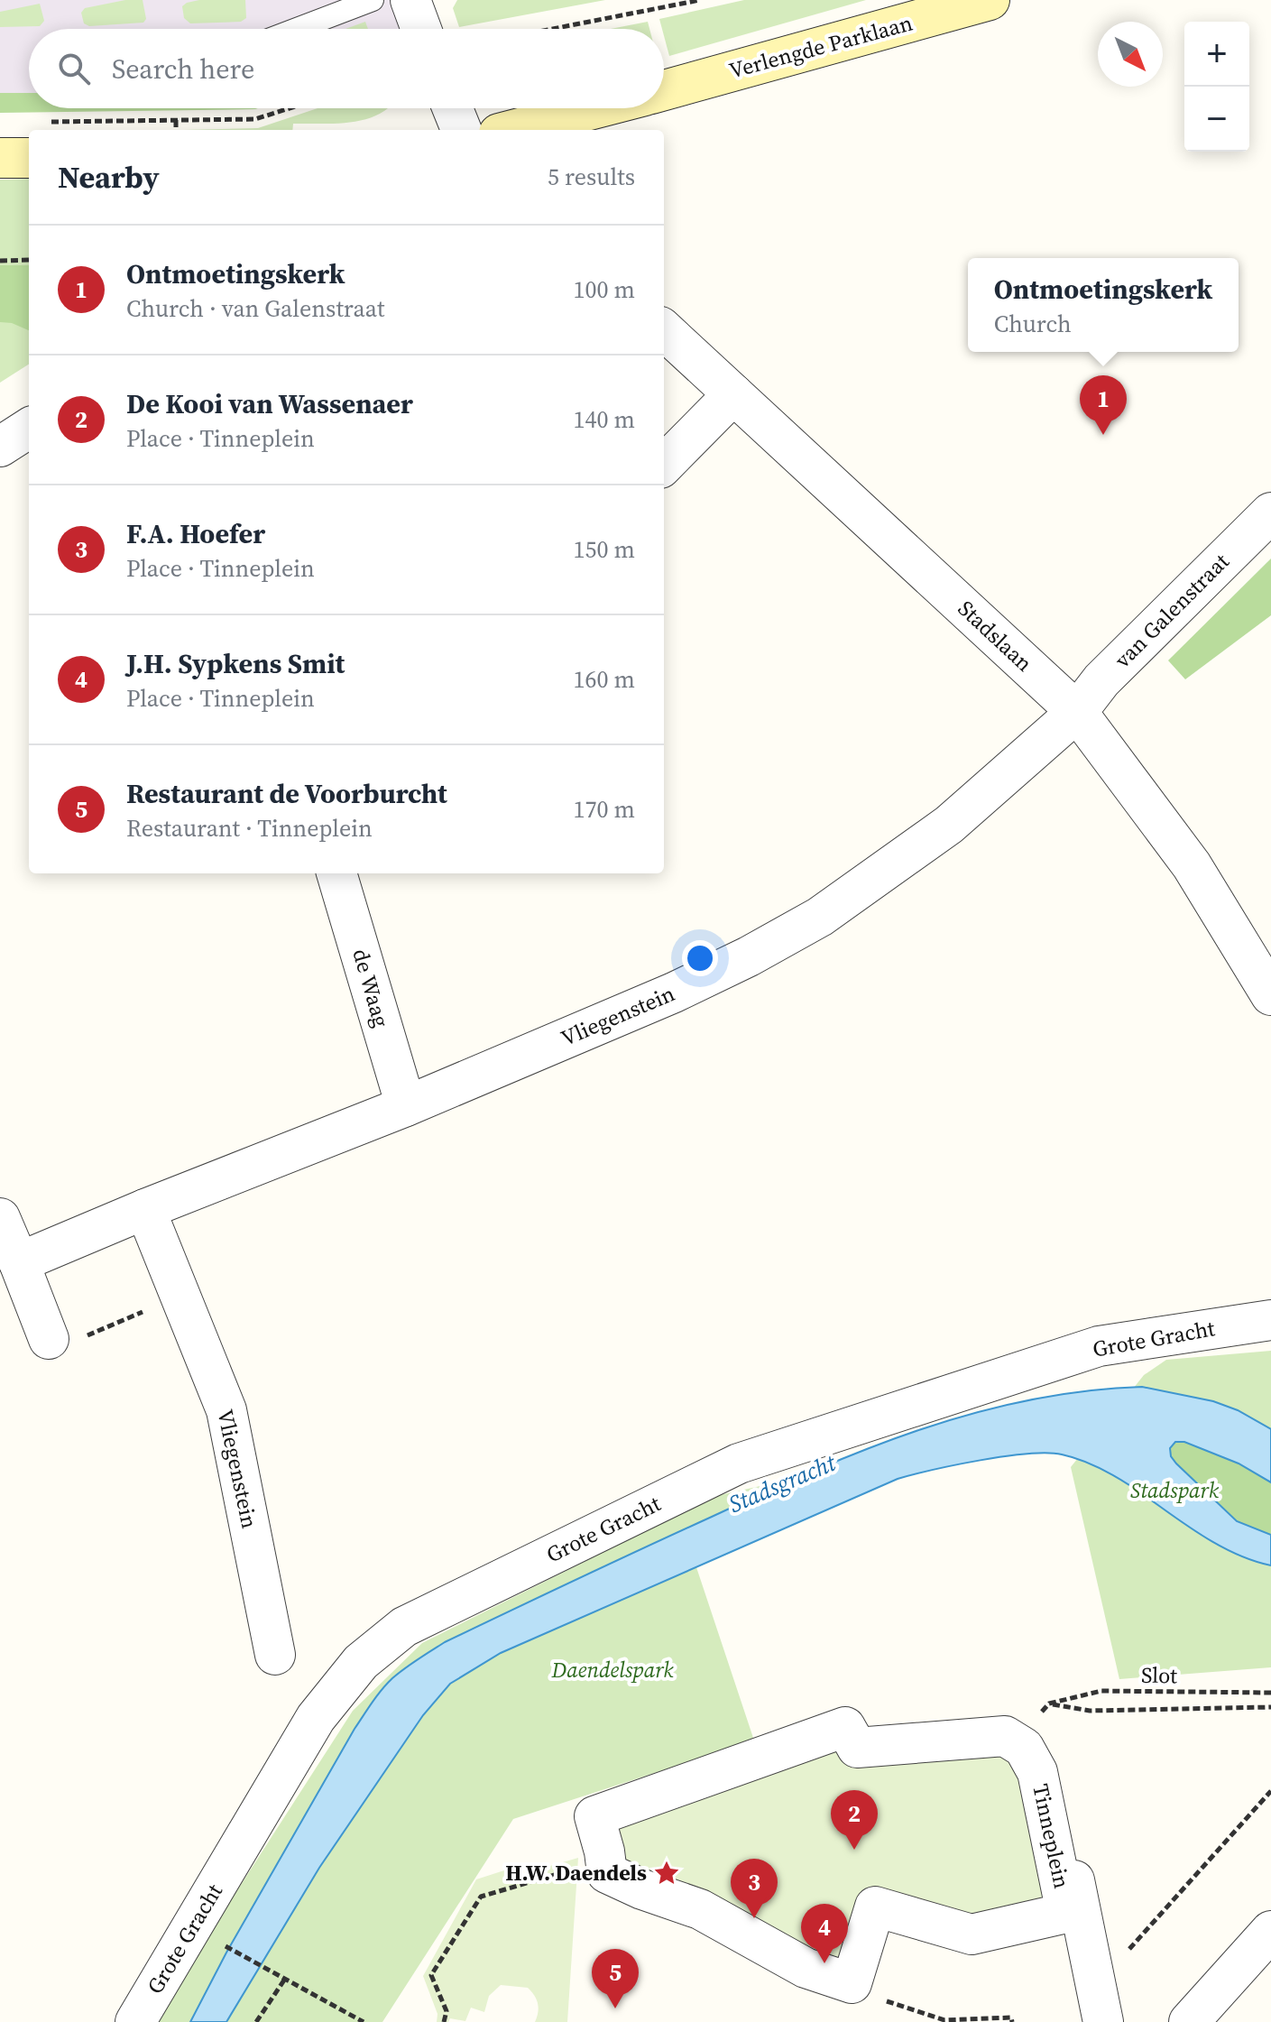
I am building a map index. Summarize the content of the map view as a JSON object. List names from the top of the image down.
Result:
{
  "streets": {
    "street": [
      "Verlengde Parklaan",
      "van Galenstraat",
      "Stadslaan",
      "de Waag",
      "Vliegenstein",
      "Grote Gracht",
      "Tinneplein"
    ],
    "path": ["Slot"]
  },
  "crossings": [
    ["van Galenstraat", "Stadslaan"],
    ["van Galenstraat", "Vliegenstein"],
    ["Stadslaan", "Vliegenstein"],
    ["de Waag", "Vliegenstein"],
    ["Slot", "Tinneplein"]
  ],
  "water": ["Stadsgracht"],
  "parks": ["Stadspark", "Daendelspark"],
  "places": {
    "place": ["H.W. Daendels"]
  },
  "north": "bottom right",
  "page": {
    "map_buttons": ["+", "−"],
    "search": "Search here",
    "heading": ["Nearby", "5 results"],
    "list": [
      {
        "mark": "1",
        "name": "Ontmoetingskerk",
        "note": "Church · van Galenstraat",
        "value": "100 m"
      },
      {
        "mark": "2",
        "name": "De Kooi van Wassenaer",
        "note": "Place · Tinneplein",
        "value": "140 m"
      },
      {
        "mark": "3",
        "name": "F.A. Hoefer",
        "note": "Place · Tinneplein",
        "value": "150 m"
      },
      {
        "mark": "4",
        "name": "J.H. Sypkens Smit",
        "note": "Place · Tinneplein",
        "value": "160 m"
      },
      {
        "mark": "5",
        "name": "Restaurant de Voorburcht",
        "note": "Restaurant · Tinneplein",
        "value": "170 m"
      }
    ],
    "popup": ["Ontmoetingskerk", "Church"],
    "pins": [
      "1",
      "2",
      "3",
      "4",
      "5"
    ]
  }
}
